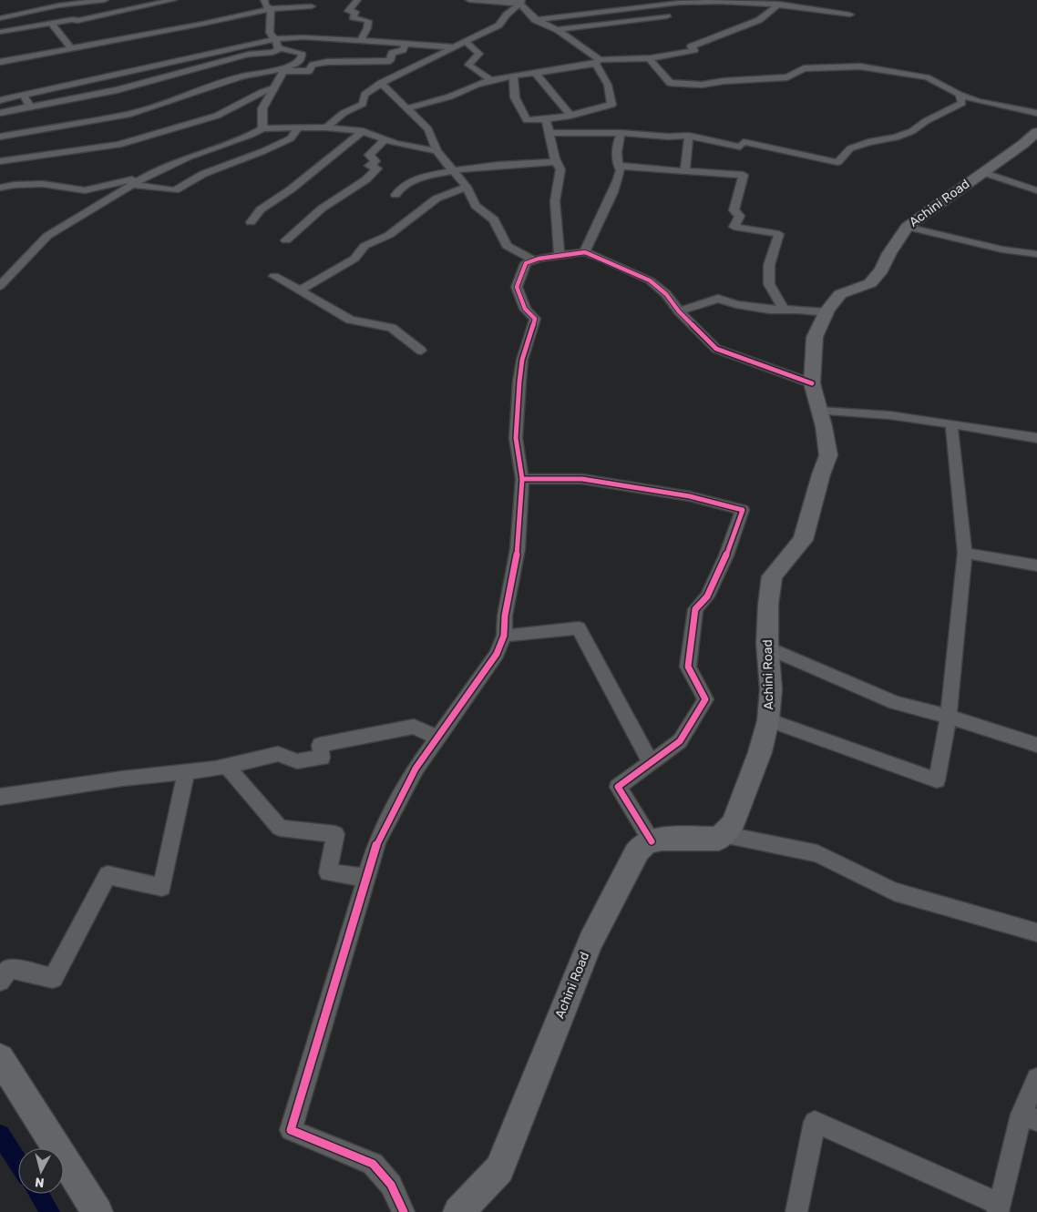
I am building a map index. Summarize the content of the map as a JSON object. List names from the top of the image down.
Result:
{
  "streets": {
    "main road": ["Achini Road"]
  },
  "north": "bottom"
}
